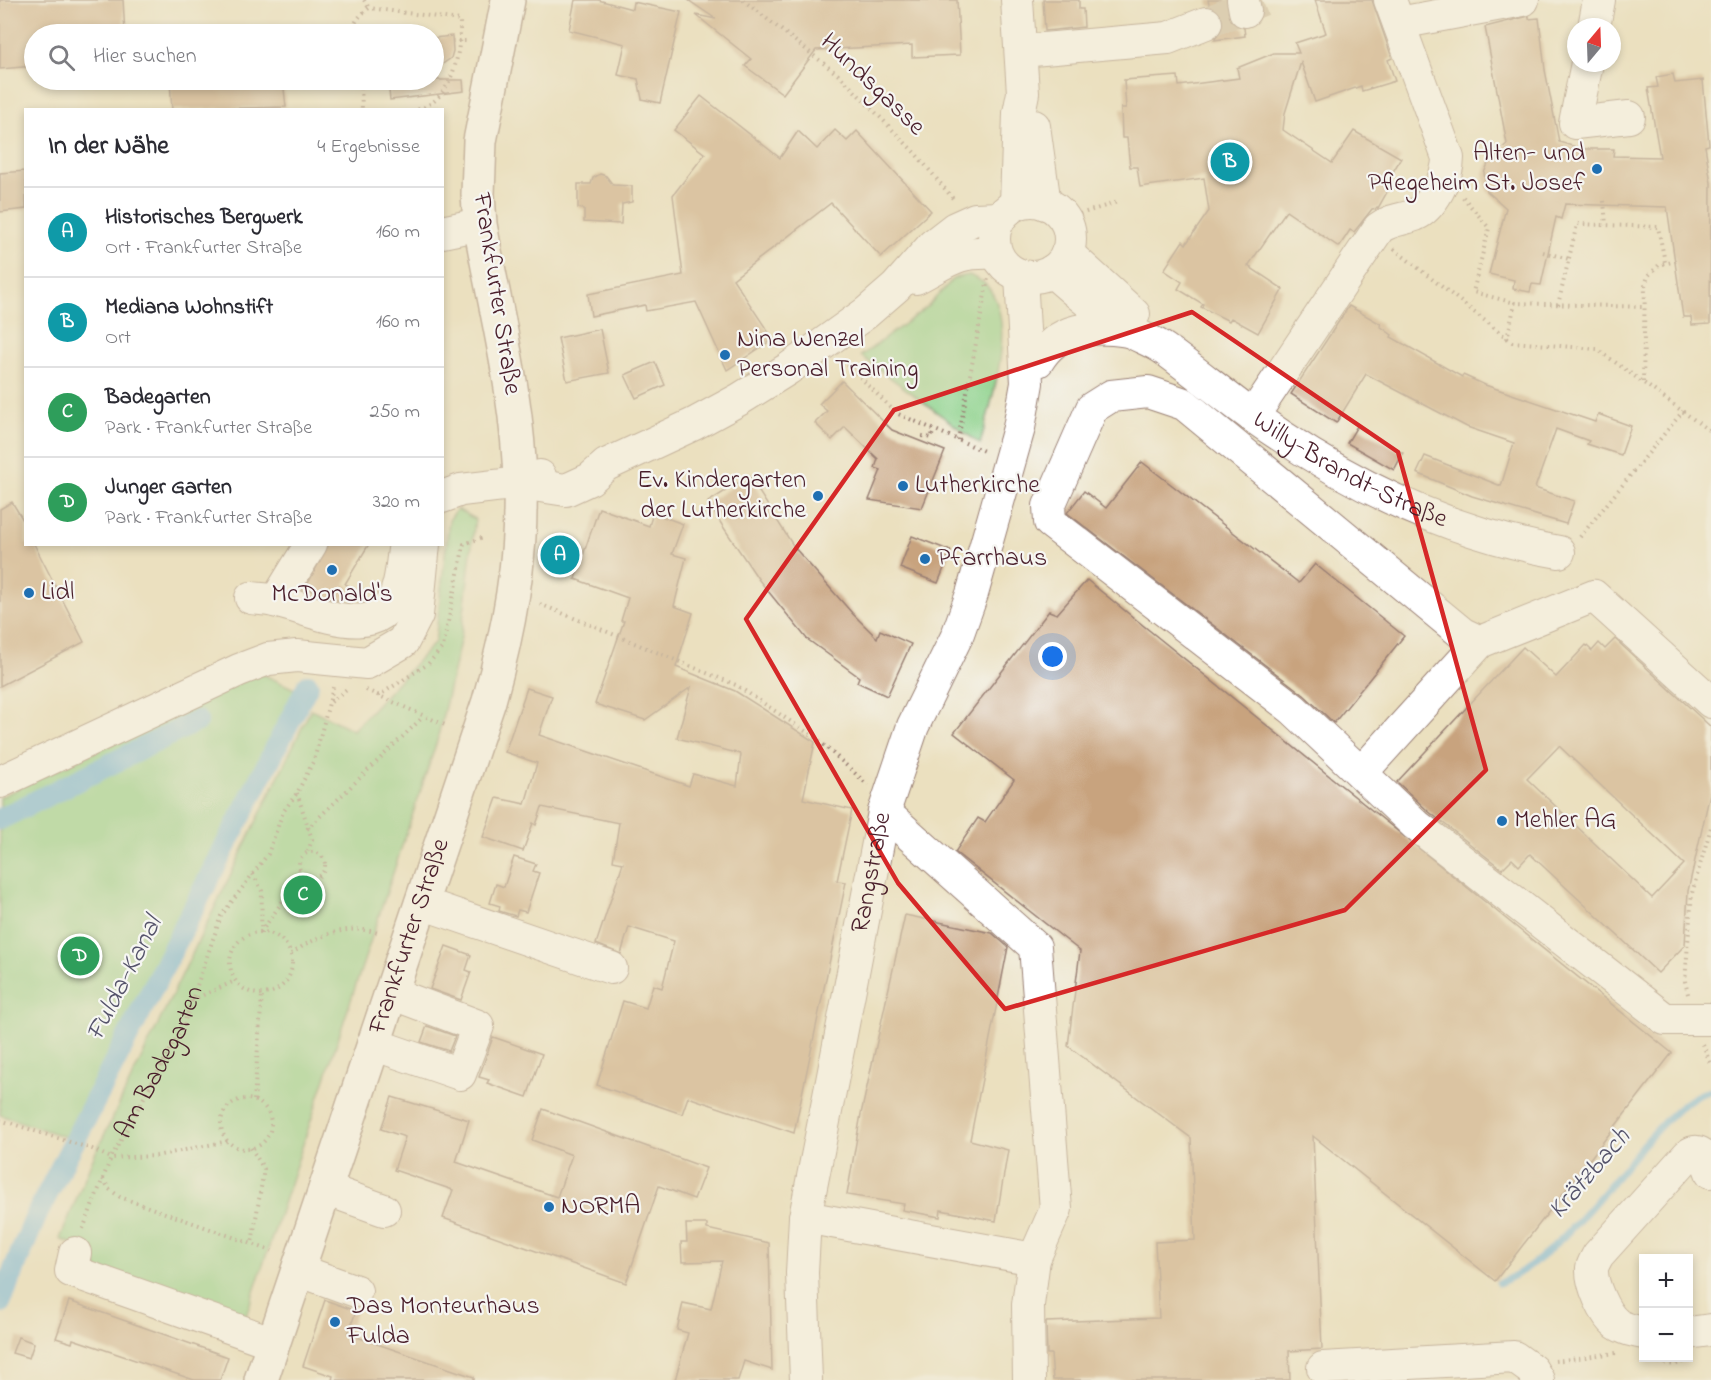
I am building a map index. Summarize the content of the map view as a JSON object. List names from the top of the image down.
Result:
{
  "streets": {
    "main road": ["Frankfurter Straße"],
    "street": ["Willy-Brandt-Straße", "Rangstraße"],
    "path": ["Hundsgasse", "Am Badegarten"]
  },
  "crossings": [
    ["Willy-Brandt-Straße", "Rangstraße"]
  ],
  "water": ["Fulda-Kanal", "Krätzbach"],
  "places": [
    "Alten- und Pflegeheim St. Josef",
    "Nina Wenzel Personal Training",
    "Lutherkirche",
    "Ev. Kindergarten der Lutherkirche",
    "Pfarrhaus",
    "McDonald's",
    "Lidl",
    "Mehler AG",
    "NORMA",
    "Das Monteurhaus Fulda"
  ],
  "north": "top",
  "page": {
    "search": "Hier suchen",
    "heading": ["In der Nähe", "4 Ergebnisse"],
    "pins": [
      "B",
      "A",
      "C",
      "D"
    ],
    "list": [
      {
        "mark": "A",
        "name": "Historisches Bergwerk",
        "note": "Ort · Frankfurter Straße",
        "value": "160 m"
      },
      {
        "mark": "B",
        "name": "Mediana Wohnstift",
        "note": "Ort",
        "value": "160 m"
      },
      {
        "mark": "C",
        "name": "Badegarten",
        "note": "Park · Frankfurter Straße",
        "value": "250 m"
      },
      {
        "mark": "D",
        "name": "Junger Garten",
        "note": "Park · Frankfurter Straße",
        "value": "320 m"
      }
    ],
    "map_buttons": ["+", "−"]
  }
}
